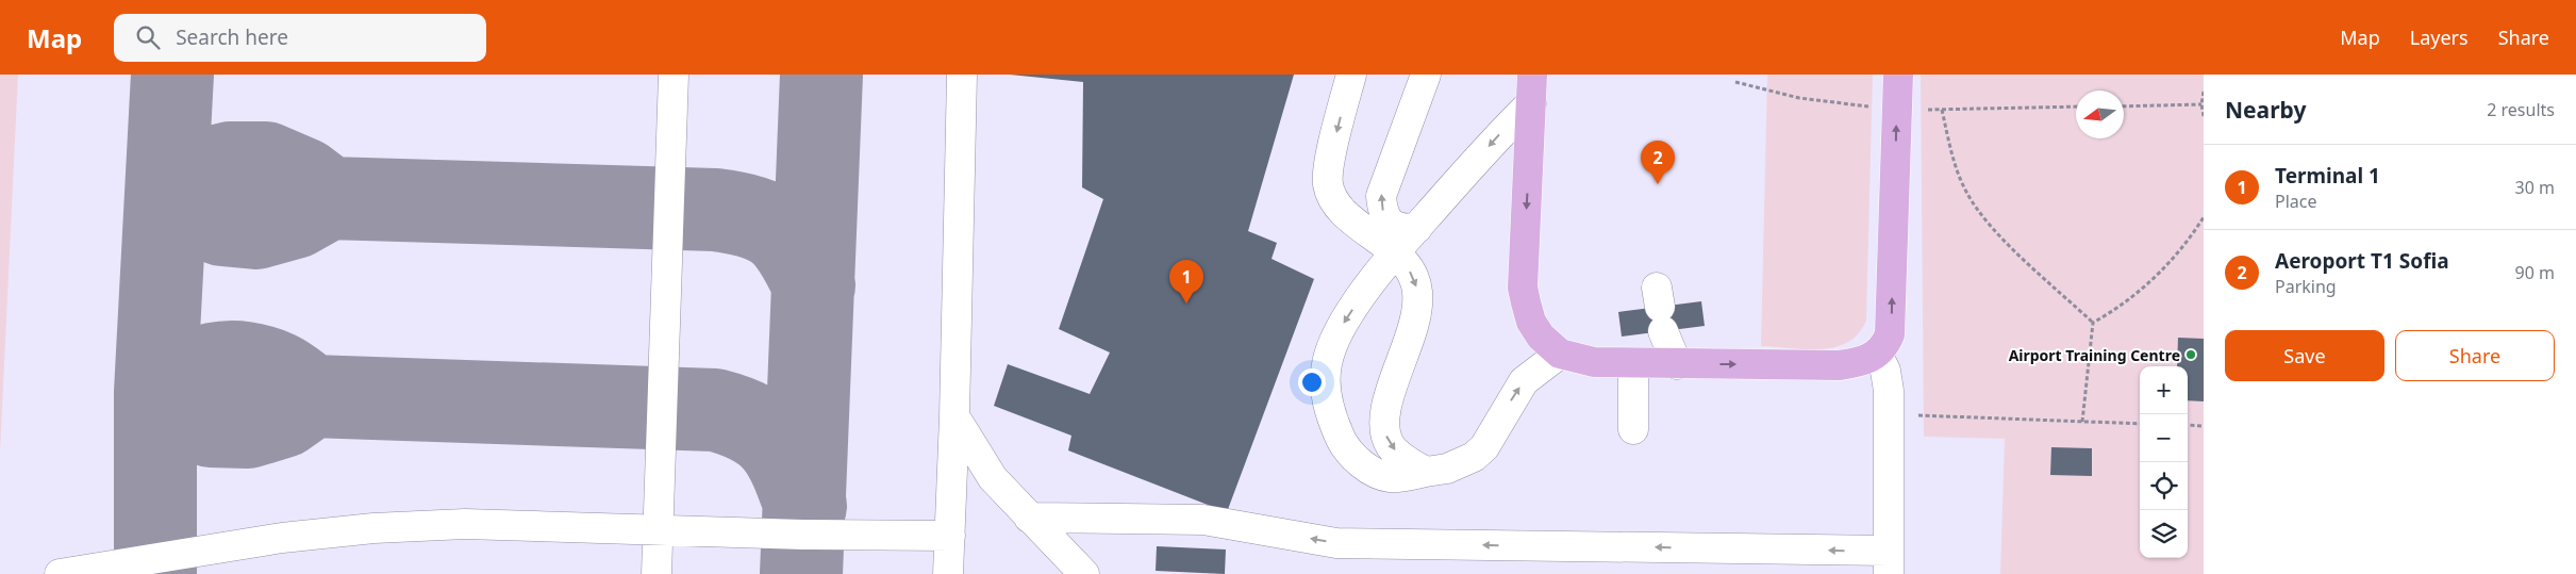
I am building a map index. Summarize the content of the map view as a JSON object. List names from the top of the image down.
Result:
{
  "places": ["Airport Training Centre"],
  "north": "left",
  "page": {
    "header": "Map",
    "search": "Search here",
    "nav": ["Map", "Layers", "Share"],
    "heading": ["Nearby", "2 results"],
    "pins": ["2", "1"],
    "list": [
      {
        "mark": "1",
        "name": "Terminal 1",
        "note": "Place",
        "value": "30 m"
      },
      {
        "mark": "2",
        "name": "Aeroport T1 Sofia",
        "note": "Parking",
        "value": "90 m"
      }
    ],
    "buttons": ["Save", "Share"],
    "map_buttons": ["+", "−"]
  }
}
